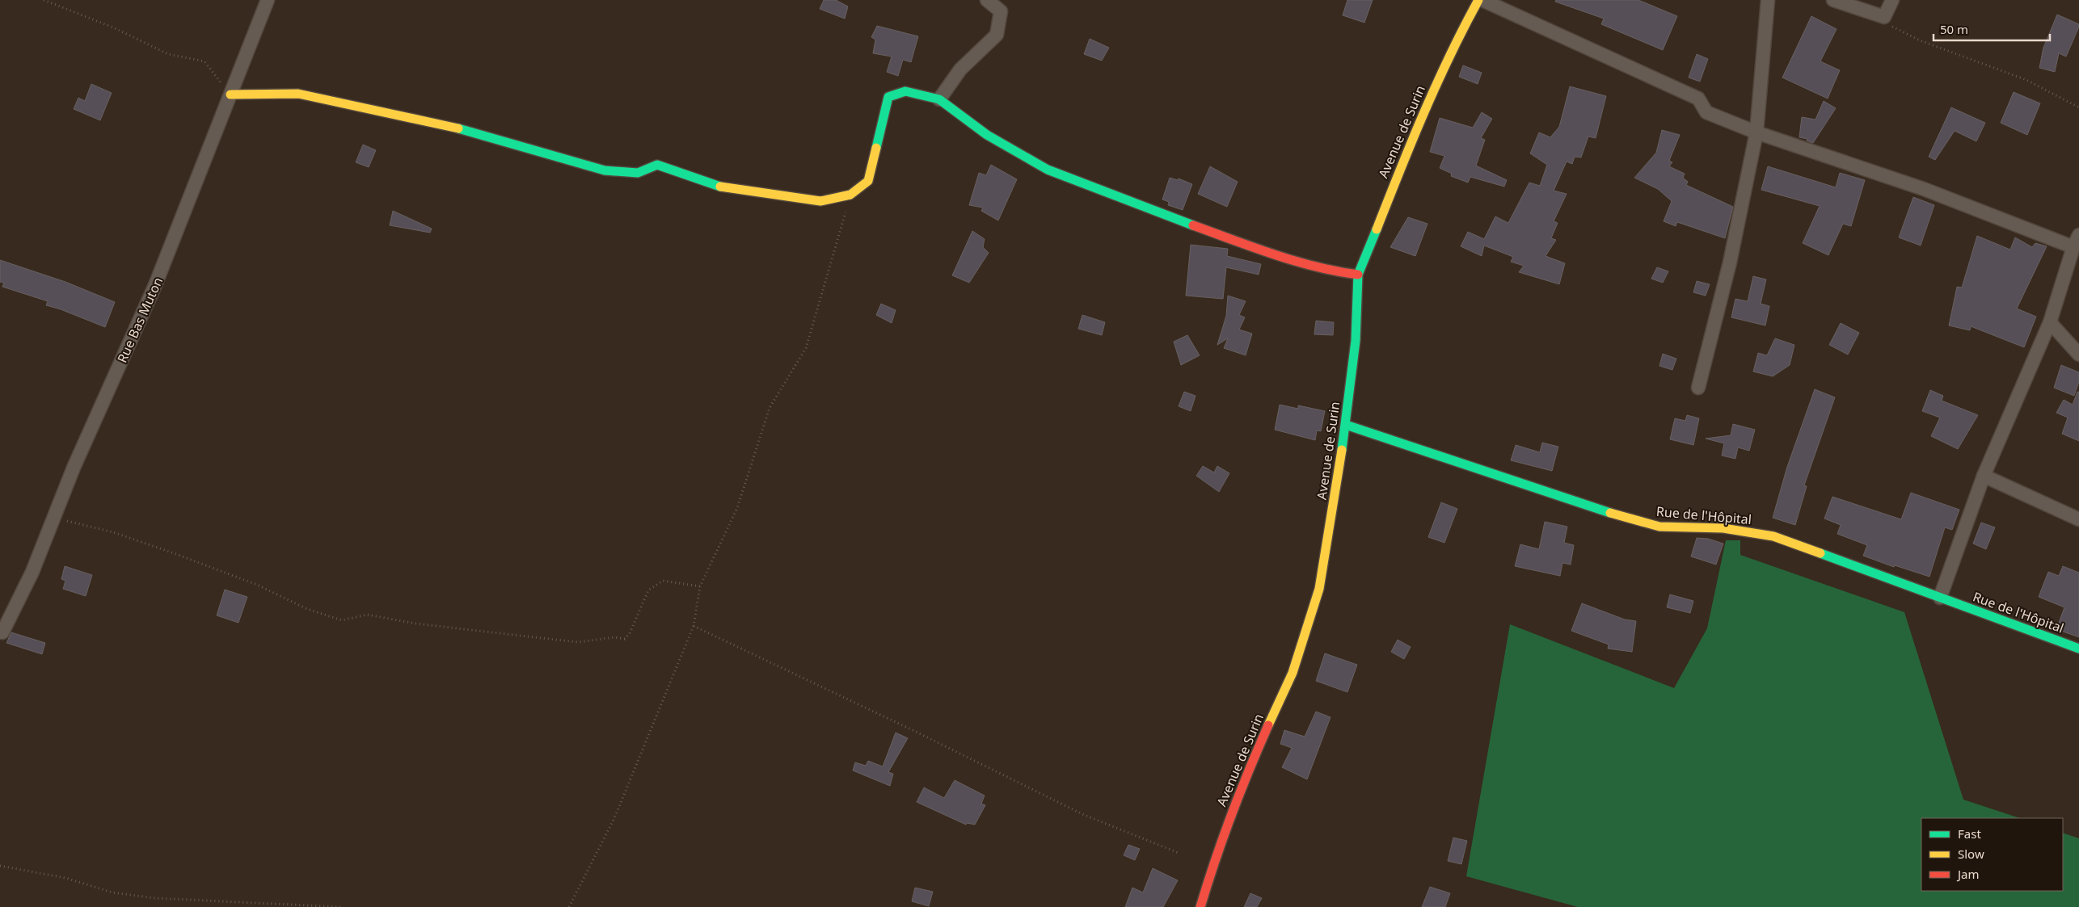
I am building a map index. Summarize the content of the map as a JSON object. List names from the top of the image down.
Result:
{
  "streets": {
    "street": ["Avenue de Surin", "Rue Bas Muton", "Rue de l'Hôpital"]
  },
  "crossings": [
    ["Avenue de Surin", "Rue de l'Hôpital"]
  ],
  "legend": ["Fast", "Slow", "Jam"],
  "scale_bar": "50 m"
}
